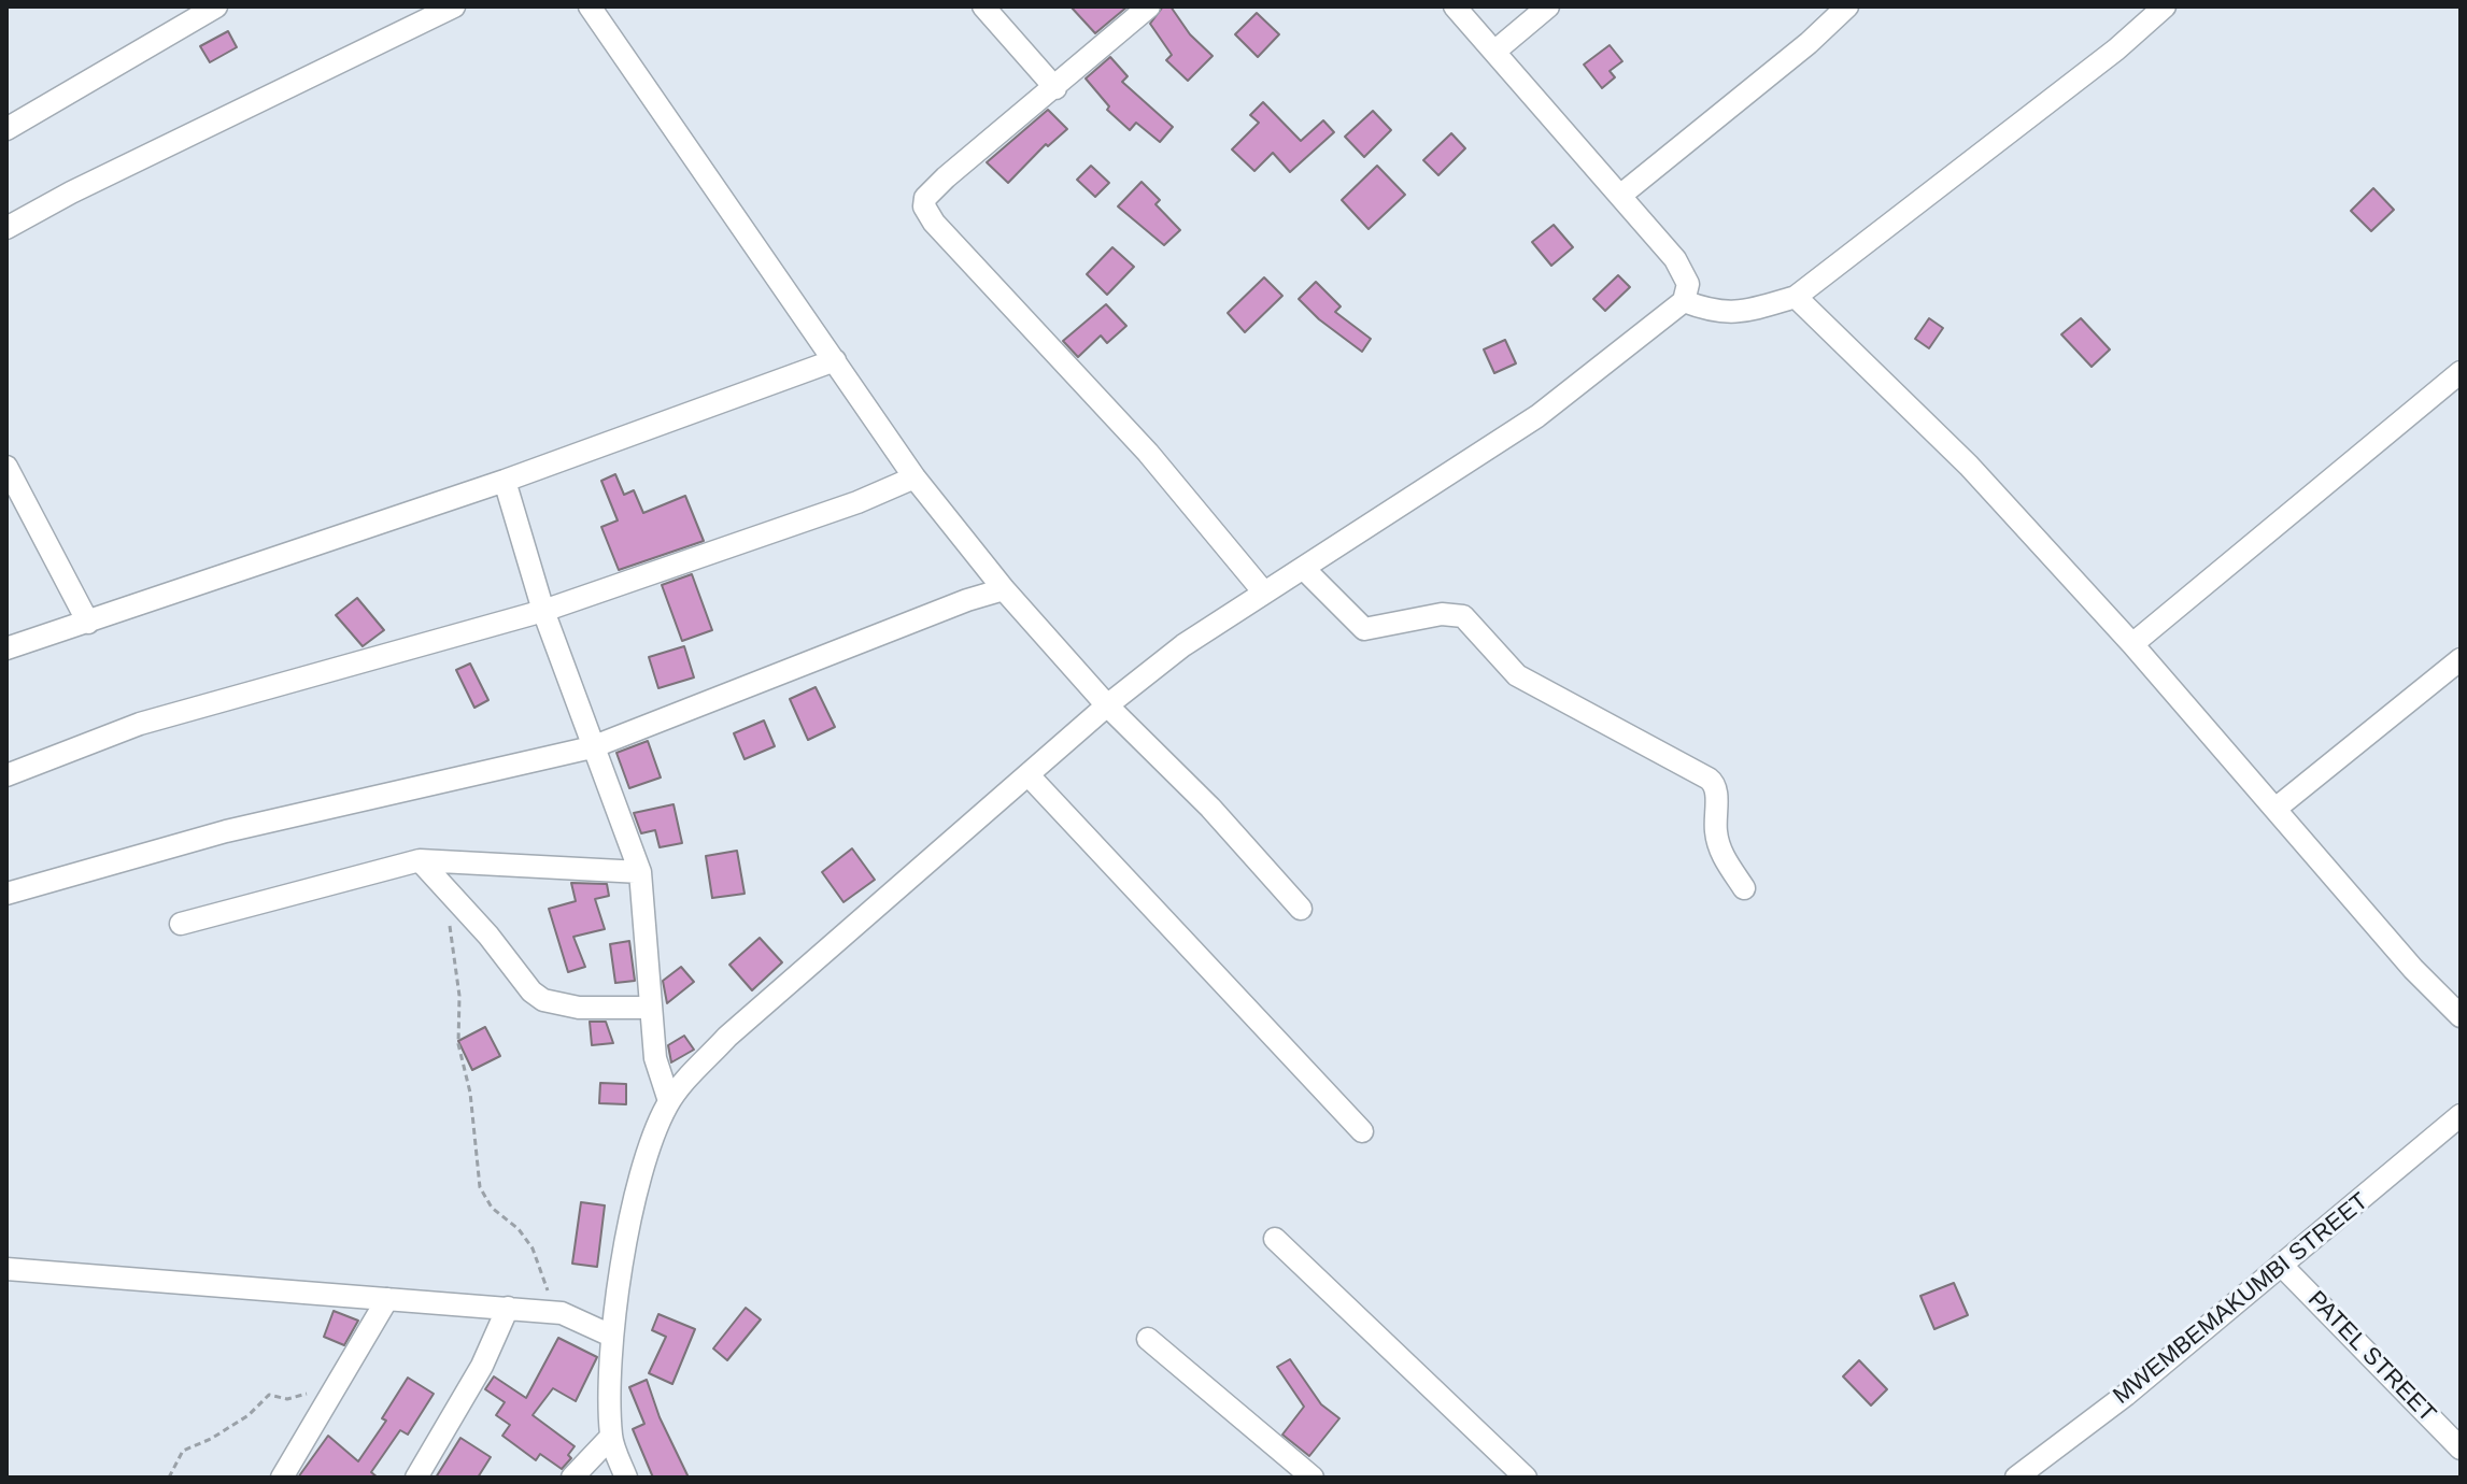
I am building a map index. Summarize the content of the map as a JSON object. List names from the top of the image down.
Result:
{
  "streets": {
    "street": ["MWEMBEMAKUMBI STREET", "PATEL STREET"]
  },
  "crossings": [
    ["MWEMBEMAKUMBI STREET", "PATEL STREET"]
  ]
}
